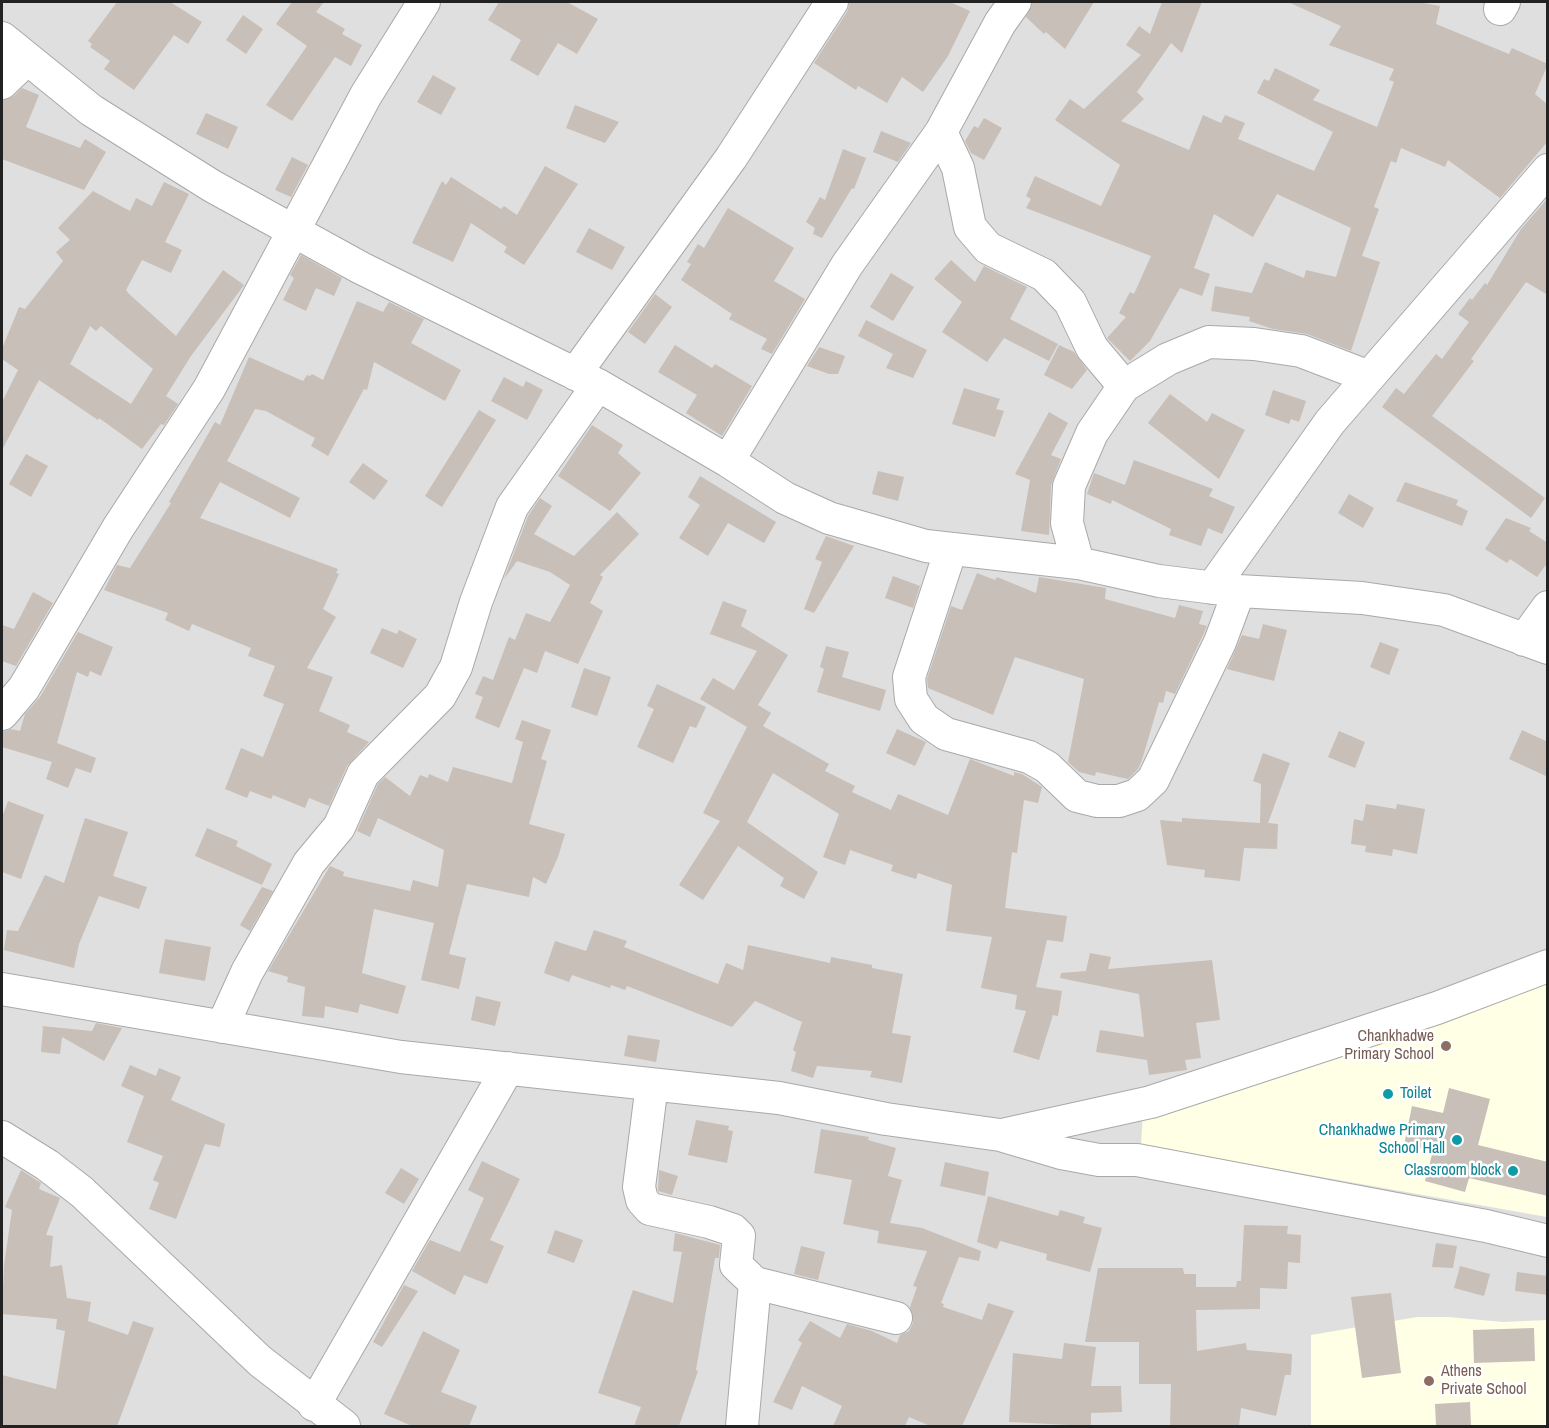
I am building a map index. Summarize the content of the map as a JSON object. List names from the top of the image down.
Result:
{
  "places": [
    "Chankhadwe Primary School",
    "Toilet",
    "Chankhadwe Primary School Hall",
    "Classroom block",
    "Athens Private School"
  ]
}
